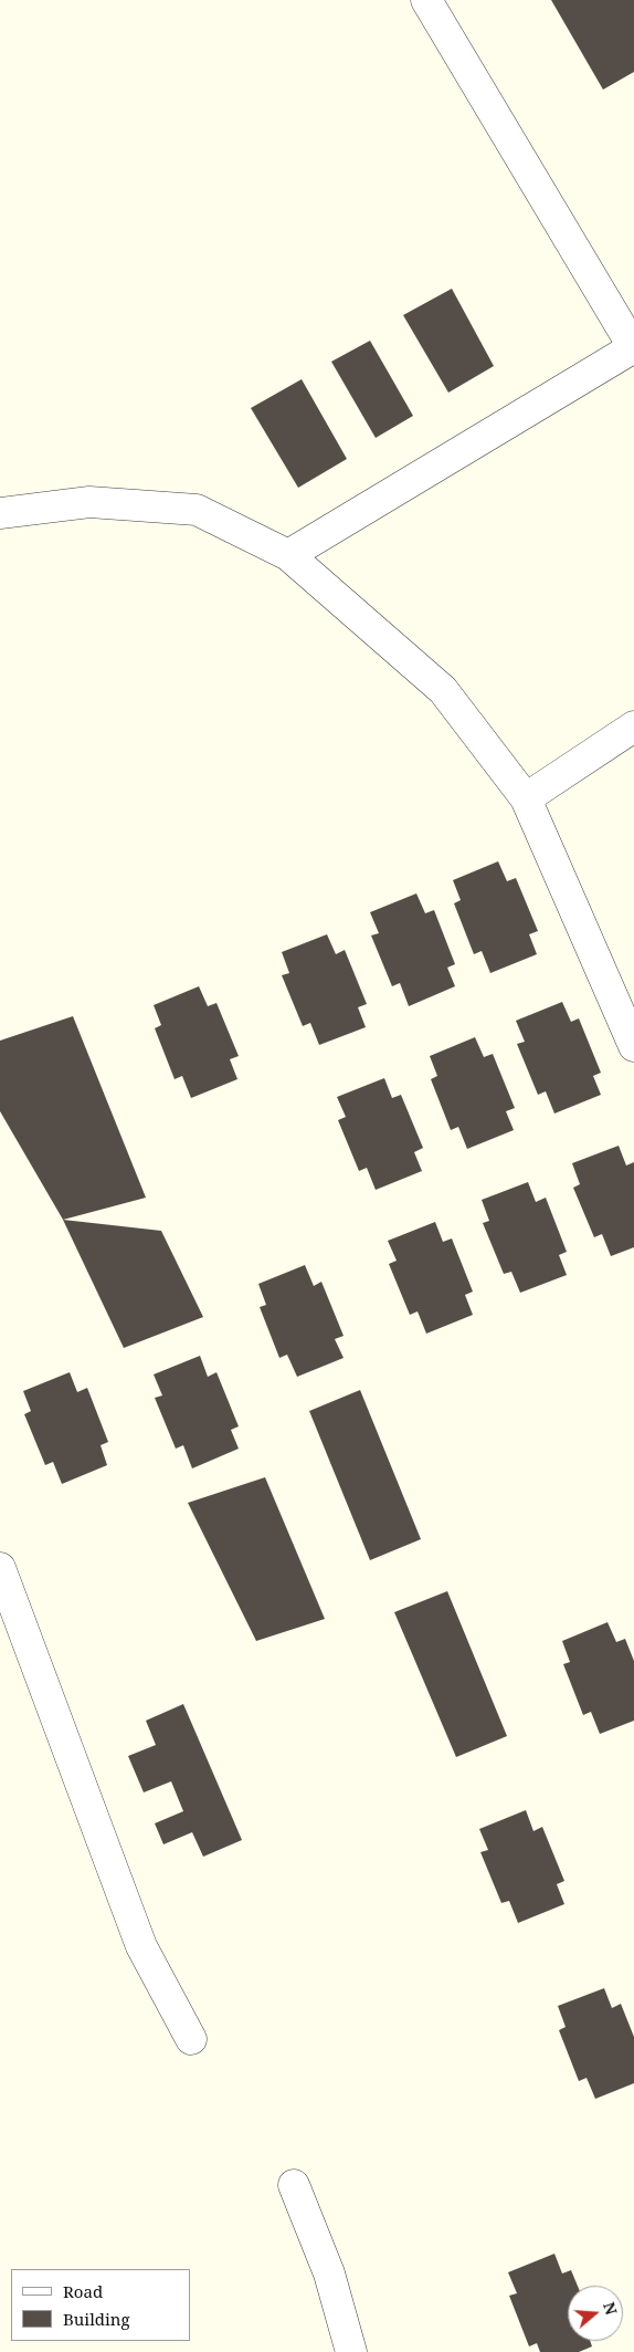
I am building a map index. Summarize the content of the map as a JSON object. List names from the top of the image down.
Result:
{
  "legend": ["Road", "Building"],
  "north": "right"
}
